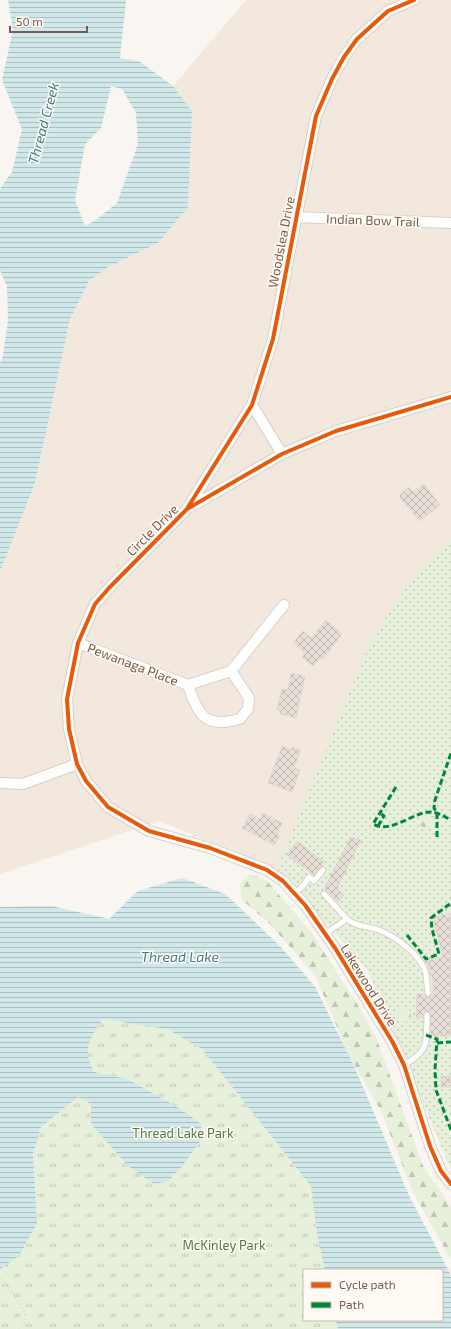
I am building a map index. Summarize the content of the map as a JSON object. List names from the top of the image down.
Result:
{
  "streets": {
    "street": [
      "Indian Bow Trail",
      "Woodslea Drive",
      "Circle Drive",
      "Pewanaga Place",
      "Lakewood Drive"
    ]
  },
  "crossings": [
    ["Indian Bow Trail", "Woodslea Drive"],
    ["Woodslea Drive", "Circle Drive"],
    ["Circle Drive", "Pewanaga Place"],
    ["Circle Drive", "Lakewood Drive"],
    ["Pewanaga Place", "Lakewood Drive"]
  ],
  "water": ["Thread Creek", "Thread Lake"],
  "parks": ["Thread Lake Park", "McKinley Park"],
  "legend": ["Cycle path", "Path"],
  "scale_bar": "50 m"
}
